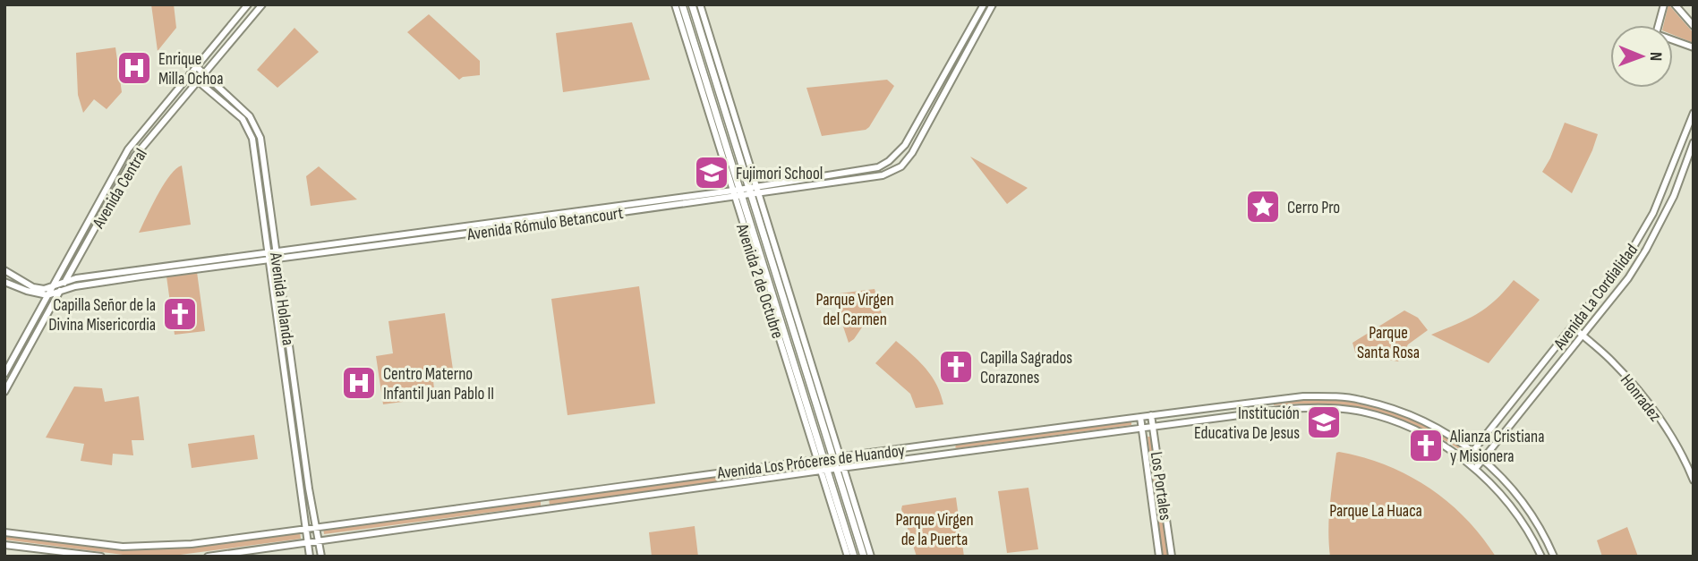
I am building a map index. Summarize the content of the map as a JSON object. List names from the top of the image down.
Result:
{
  "streets": {
    "main road": [
      "Avenida Central",
      "Avenida Rómulo Betancourt",
      "Avenida 2 de Octubre",
      "Avenida La Cordialidad",
      "Avenida Holanda",
      "Honradez",
      "Avenida Los Próceres de Huandoy",
      "Los Portales"
    ]
  },
  "crossings": [
    ["Avenida Central", "Avenida Rómulo Betancourt"],
    ["Avenida Central", "Avenida Holanda"],
    ["Avenida Rómulo Betancourt", "Avenida 2 de Octubre"],
    ["Avenida Rómulo Betancourt", "Avenida Holanda"],
    ["Avenida 2 de Octubre", "Avenida Los Próceres de Huandoy"],
    ["Avenida La Cordialidad", "Honradez"],
    ["Avenida La Cordialidad", "Avenida Los Próceres de Huandoy"],
    ["Avenida Holanda", "Avenida Los Próceres de Huandoy"],
    ["Avenida Los Próceres de Huandoy", "Los Portales"]
  ],
  "parks": [
    "Parque Virgen del Carmen",
    "Parque Santa Rosa",
    "Parque La Huaca",
    "Parque Virgen de la Puerta"
  ],
  "places": {
    "hospital": ["Enrique Milla Ochoa", "Centro Materno Infantil Juan Pablo II"],
    "school or university": ["Fujimori School", "Institución Educativa De Jesus"],
    "place": ["Cerro Pro"],
    "church": ["Capilla Señor de la Divina Misericordia", "Capilla Sagrados Corazones", "Alianza Cristiana y Misionera"]
  },
  "north": "right"
}
